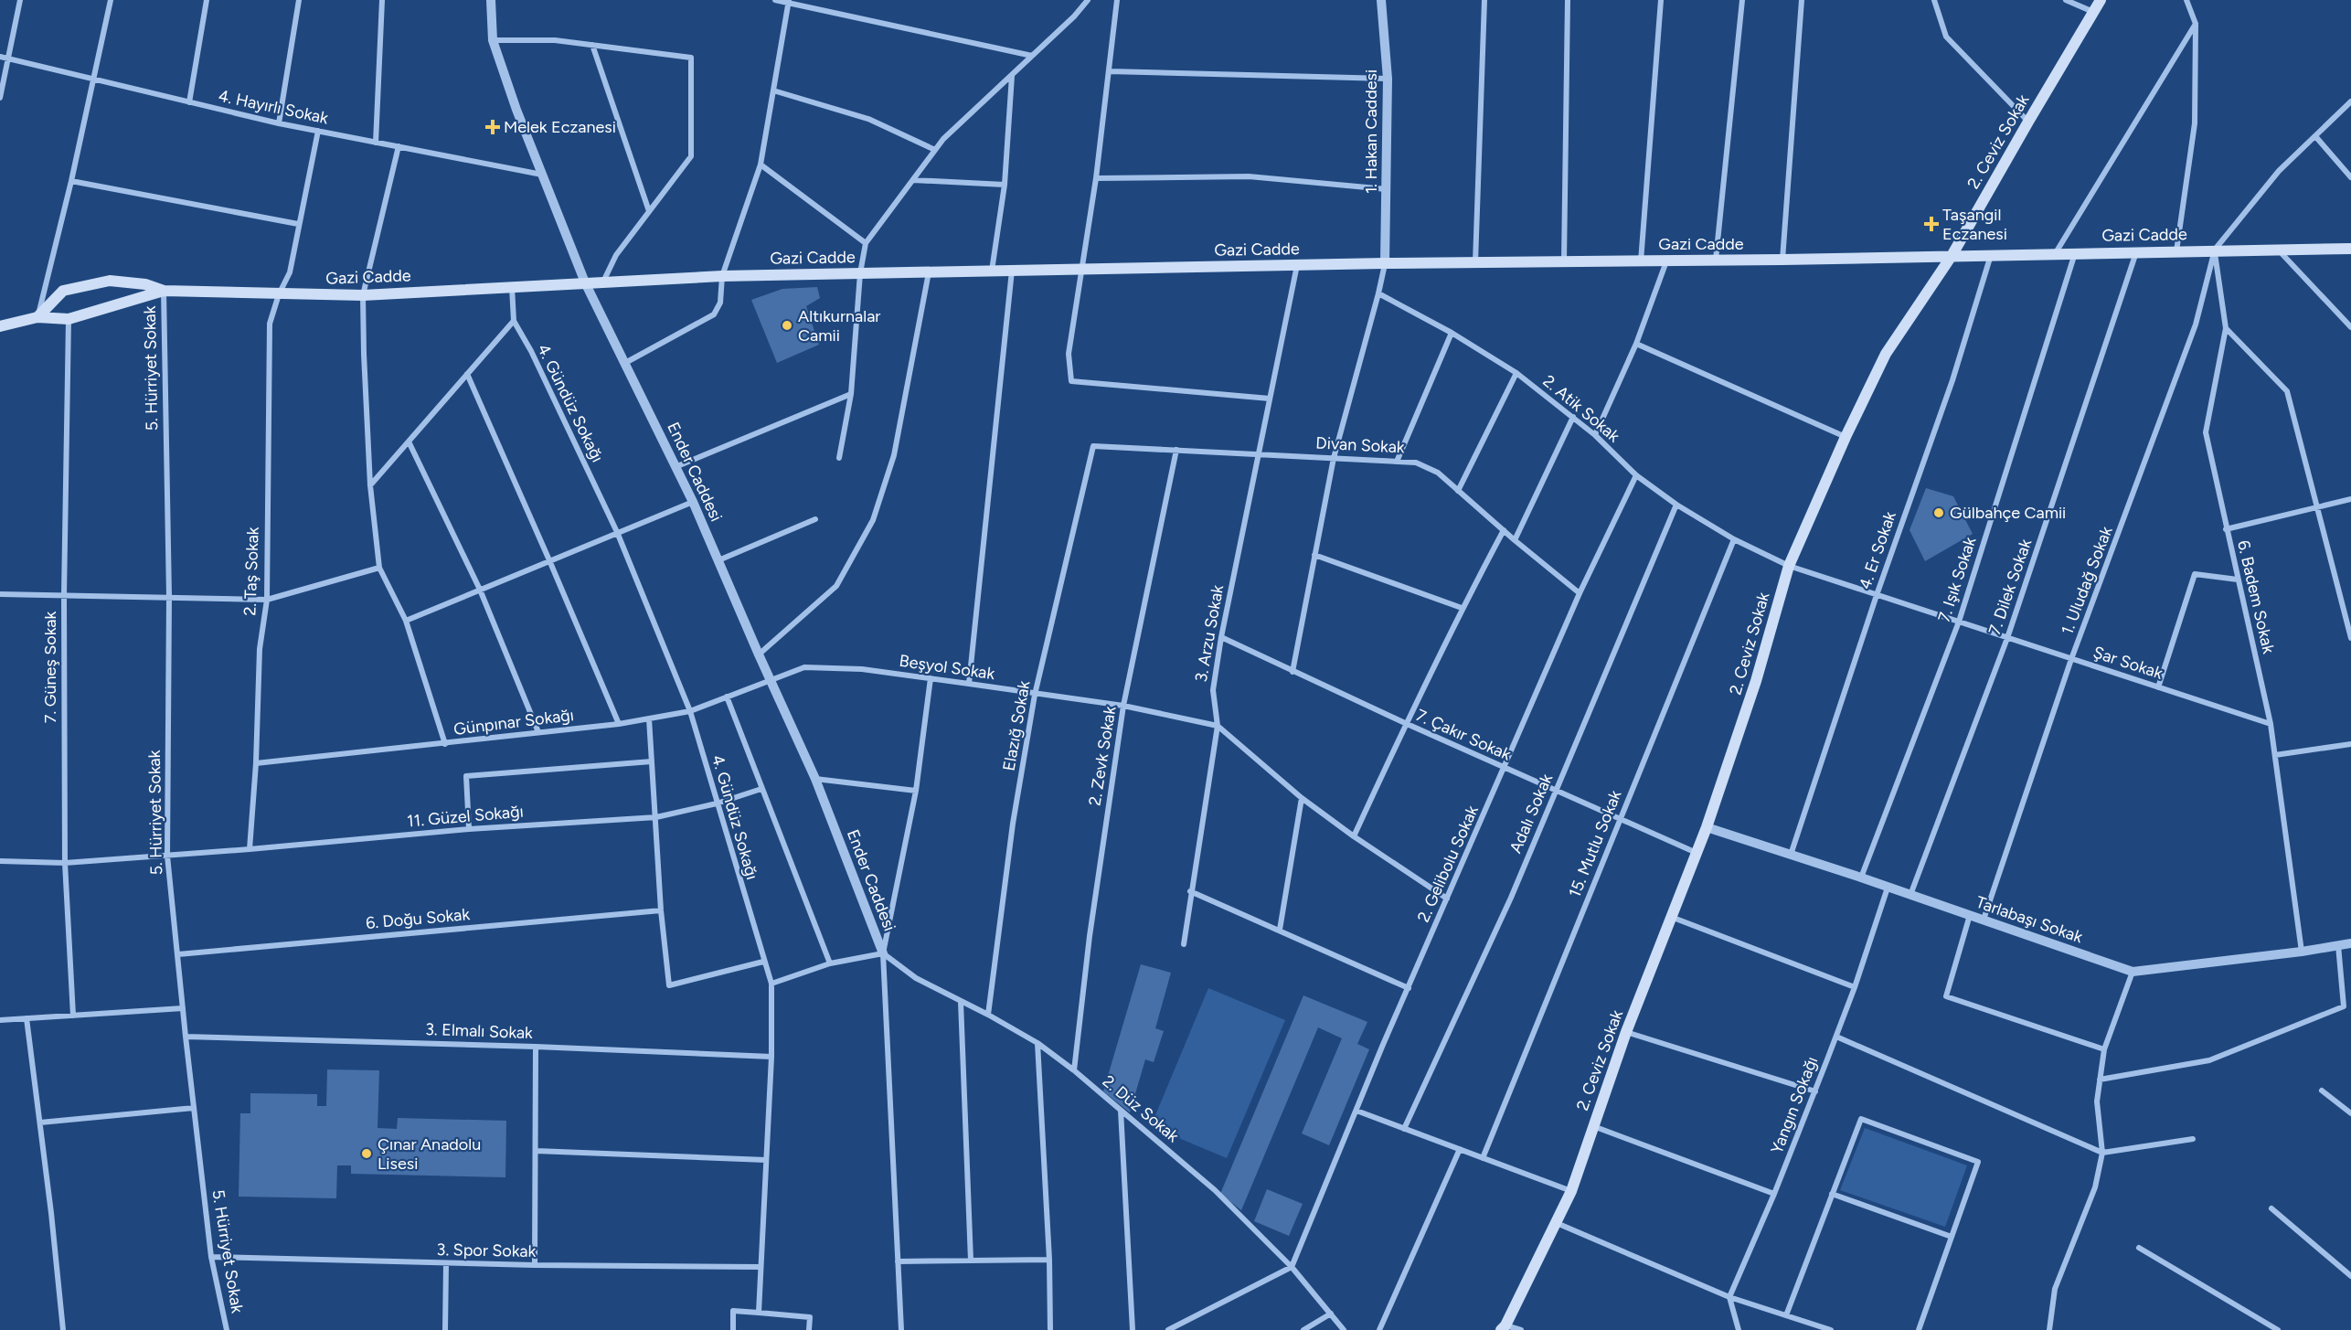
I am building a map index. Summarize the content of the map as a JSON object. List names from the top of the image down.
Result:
{
  "streets": {
    "main road": ["2. Ceviz Sokak", "Gazi Cadde"],
    "street": [
      "4. Hayırlı Sokak",
      "1. Hakan Caddesi",
      "5. Hürriyet Sokak",
      "4. Gündüz Sokağı",
      "2. Atik Sokak",
      "Divan Sokak",
      "Ender Caddesi",
      "4. Er Sokak",
      "2. Taş Sokak",
      "7. Işık Sokak",
      "1. Uludağ Sokak",
      "7. Dilek Sokak",
      "6. Badem Sokak",
      "3. Arzu Sokak",
      "Şar Sokak",
      "7. Güneş Sokak",
      "Beşyol Sokak",
      "Günpınar Sokağı",
      "Elazığ Sokak",
      "7. Çakır Sokak",
      "2. Zevk Sokak",
      "Adalı Sokak",
      "11. Güzel Sokağı",
      "15. Mutlu Sokak",
      "2. Gelibolu Sokak",
      "6. Doğu Sokak",
      "Tarlabaşı Sokak",
      "3. Elmalı Sokak",
      "Yangın Sokağı",
      "2. Düz Sokak",
      "3. Spor Sokak"
    ]
  },
  "crossings": [
    ["4. Hayırlı Sokak", "Ender Caddesi"],
    ["4. Hayırlı Sokak", "2. Taş Sokak"],
    ["1. Hakan Caddesi", "Gazi Cadde"],
    ["2. Ceviz Sokak", "Gazi Cadde"],
    ["2. Ceviz Sokak", "2. Atik Sokak"],
    ["2. Ceviz Sokak", "Şar Sokak"],
    ["2. Ceviz Sokak", "7. Çakır Sokak"],
    ["2. Ceviz Sokak", "Tarlabaşı Sokak"],
    ["Gazi Cadde", "5. Hürriyet Sokak"],
    ["Gazi Cadde", "Ender Caddesi"],
    ["Gazi Cadde", "4. Er Sokak"],
    ["Gazi Cadde", "2. Taş Sokak"],
    ["Gazi Cadde", "7. Işık Sokak"],
    ["Gazi Cadde", "1. Uludağ Sokak"],
    ["Gazi Cadde", "7. Dilek Sokak"],
    ["Gazi Cadde", "6. Badem Sokak"],
    ["Gazi Cadde", "3. Arzu Sokak"],
    ["5. Hürriyet Sokak", "11. Güzel Sokağı"],
    ["5. Hürriyet Sokak", "6. Doğu Sokak"],
    ["5. Hürriyet Sokak", "3. Elmalı Sokak"],
    ["5. Hürriyet Sokak", "3. Spor Sokak"],
    ["4. Gündüz Sokağı", "Günpınar Sokağı"],
    ["4. Gündüz Sokağı", "11. Güzel Sokağı"],
    ["4. Gündüz Sokağı", "3. Elmalı Sokak"],
    ["4. Gündüz Sokağı", "3. Spor Sokak"],
    ["2. Atik Sokak", "Şar Sokak"],
    ["2. Atik Sokak", "Adalı Sokak"],
    ["2. Atik Sokak", "15. Mutlu Sokak"],
    ["2. Atik Sokak", "2. Gelibolu Sokak"],
    ["Divan Sokak", "3. Arzu Sokak"],
    ["Divan Sokak", "Elazığ Sokak"],
    ["Divan Sokak", "2. Zevk Sokak"],
    ["Divan Sokak", "2. Gelibolu Sokak"],
    ["Ender Caddesi", "Beşyol Sokak"],
    ["Ender Caddesi", "Günpınar Sokağı"],
    ["Ender Caddesi", "2. Düz Sokak"],
    ["4. Er Sokak", "Şar Sokak"],
    ["4. Er Sokak", "Tarlabaşı Sokak"],
    ["2. Taş Sokak", "Günpınar Sokağı"],
    ["2. Taş Sokak", "11. Güzel Sokağı"],
    ["7. Işık Sokak", "Şar Sokak"],
    ["7. Işık Sokak", "Tarlabaşı Sokak"],
    ["1. Uludağ Sokak", "6. Badem Sokak"],
    ["1. Uludağ Sokak", "Şar Sokak"],
    ["1. Uludağ Sokak", "Tarlabaşı Sokak"],
    ["7. Dilek Sokak", "Şar Sokak"],
    ["7. Dilek Sokak", "Tarlabaşı Sokak"],
    ["6. Badem Sokak", "Şar Sokak"],
    ["6. Badem Sokak", "Tarlabaşı Sokak"],
    ["3. Arzu Sokak", "Beşyol Sokak"],
    ["3. Arzu Sokak", "7. Çakır Sokak"],
    ["7. Güneş Sokak", "11. Güzel Sokağı"],
    ["Beşyol Sokak", "Günpınar Sokağı"],
    ["Beşyol Sokak", "Elazığ Sokak"],
    ["Beşyol Sokak", "2. Zevk Sokak"],
    ["Elazığ Sokak", "2. Düz Sokak"],
    ["7. Çakır Sokak", "Adalı Sokak"],
    ["7. Çakır Sokak", "15. Mutlu Sokak"],
    ["7. Çakır Sokak", "2. Gelibolu Sokak"],
    ["2. Zevk Sokak", "2. Düz Sokak"],
    ["2. Gelibolu Sokak", "2. Düz Sokak"],
    ["Tarlabaşı Sokak", "Yangın Sokağı"]
  ],
  "places": {
    "health": ["Melek Eczanesi", "Taşangil Eczanesi"],
    "other": ["Altıkurnalar Camii", "Gülbahçe Camii", "Çınar Anadolu Lisesi"]
  }
}
